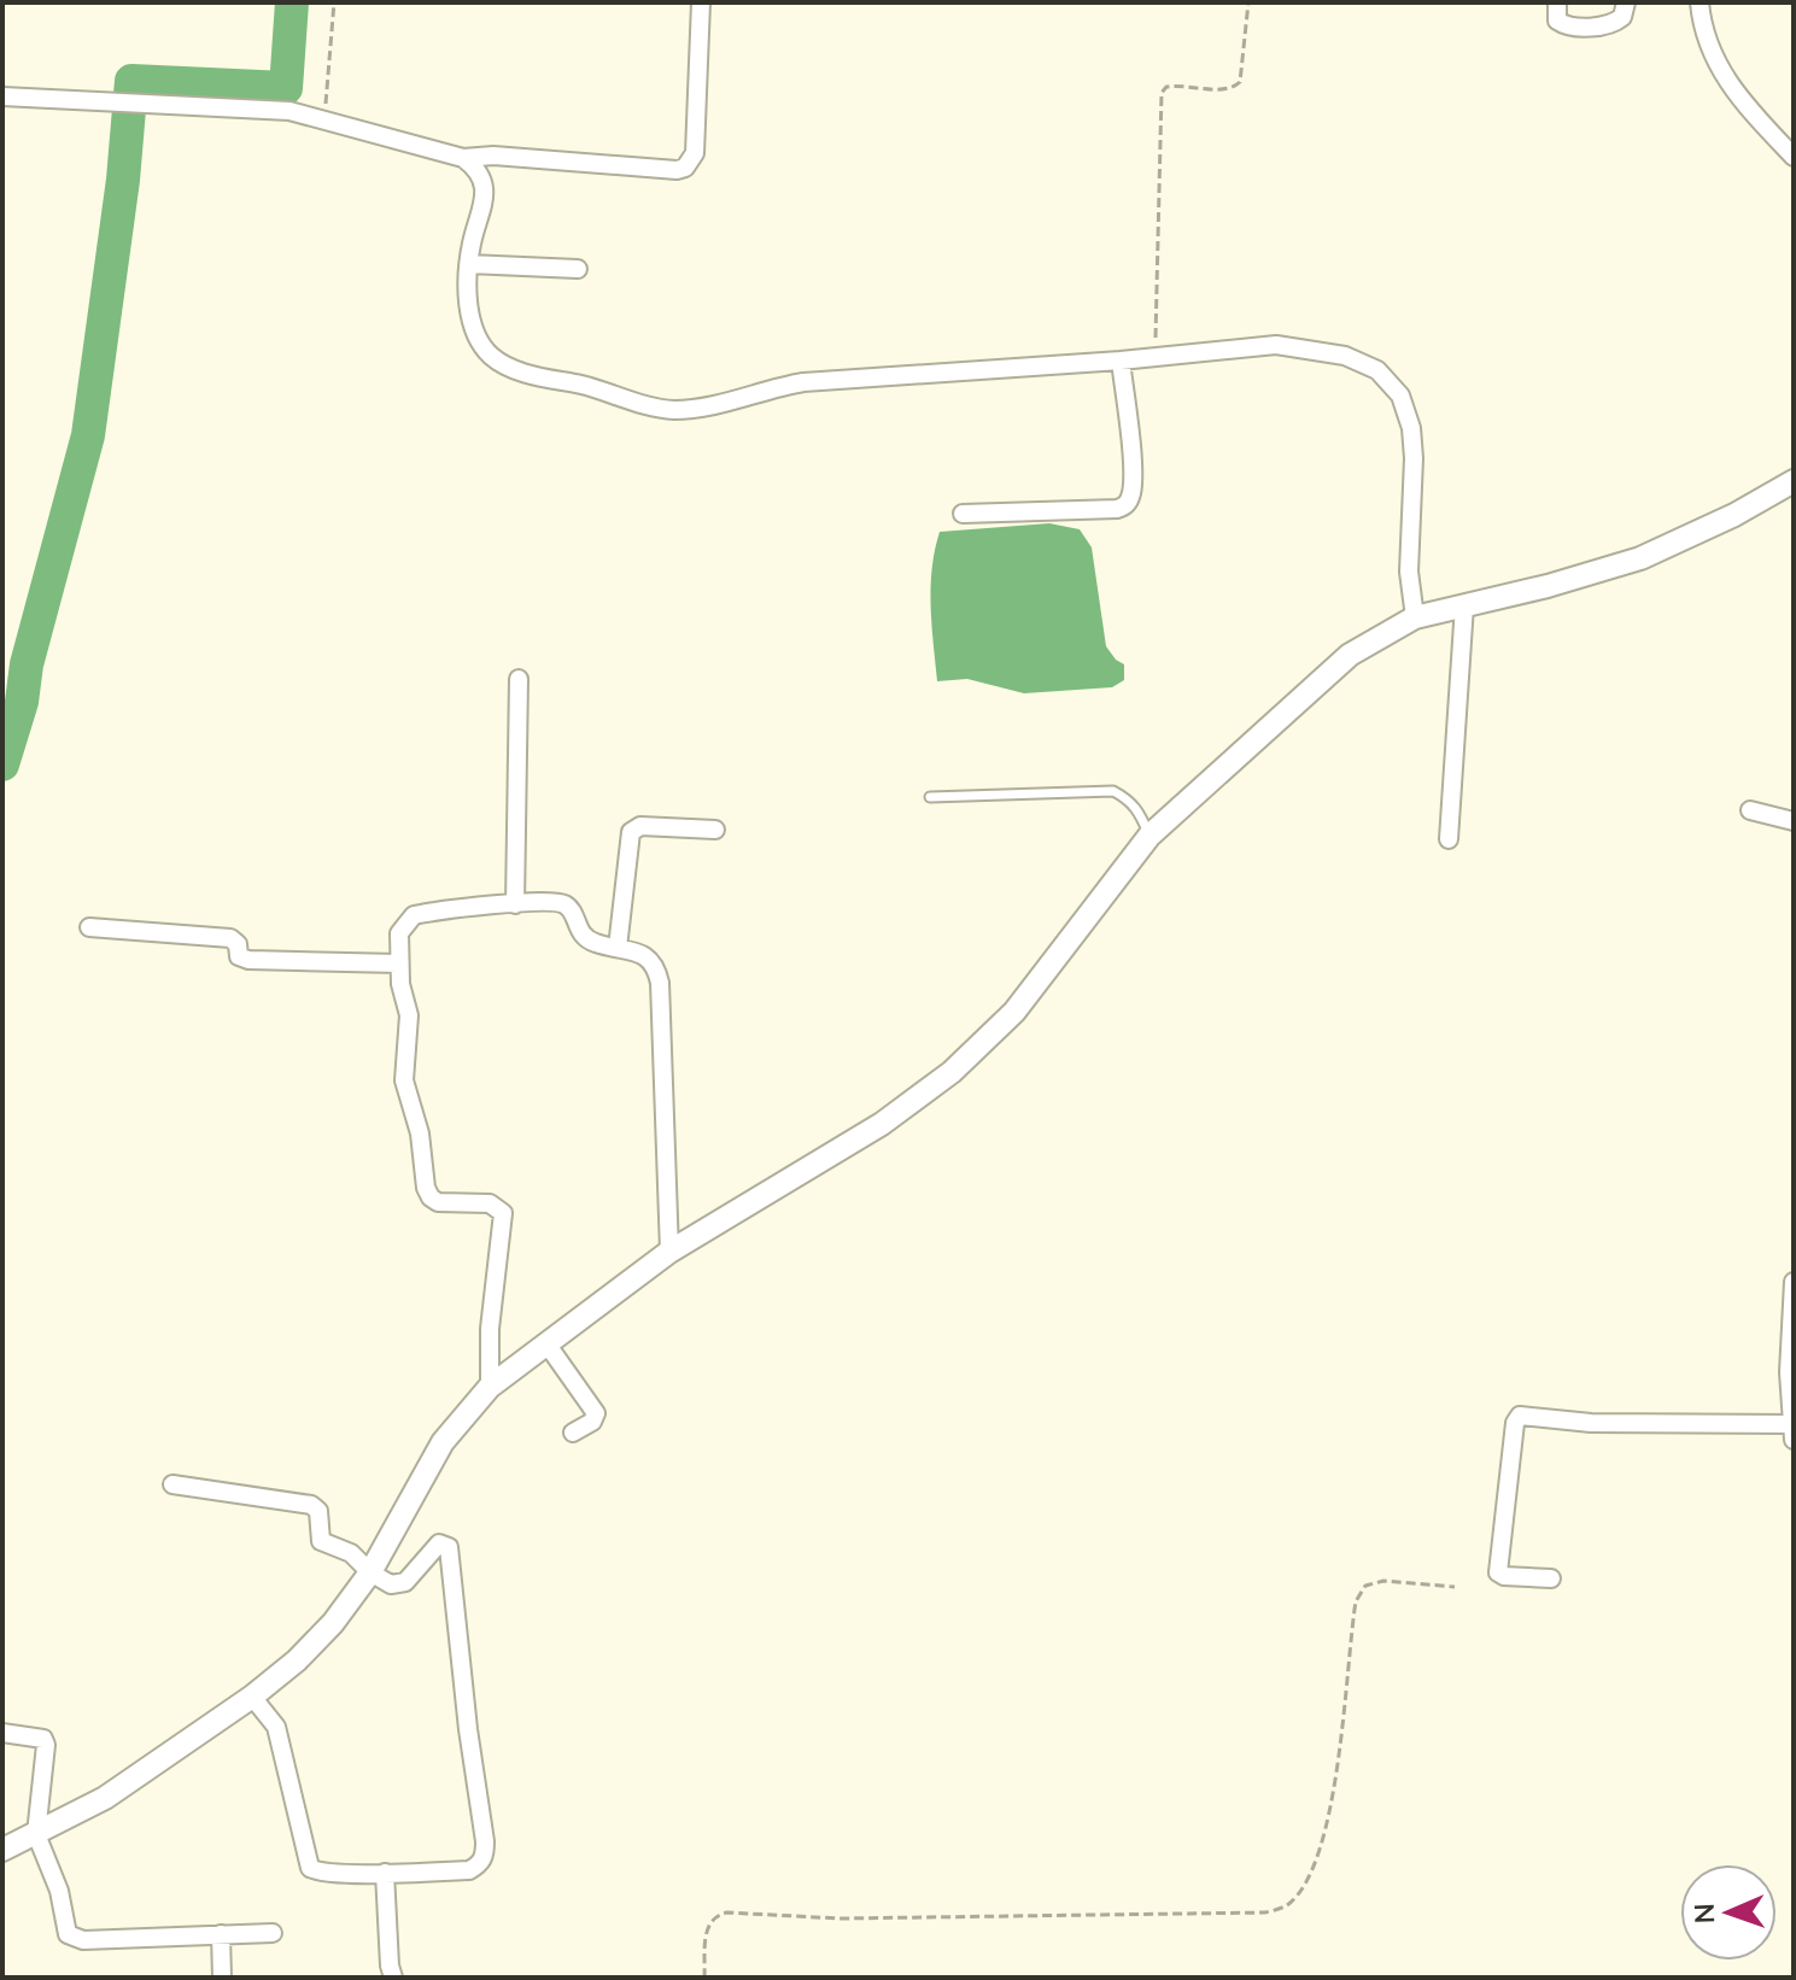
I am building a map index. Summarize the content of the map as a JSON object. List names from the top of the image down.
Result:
{
  "north": "left"
}
